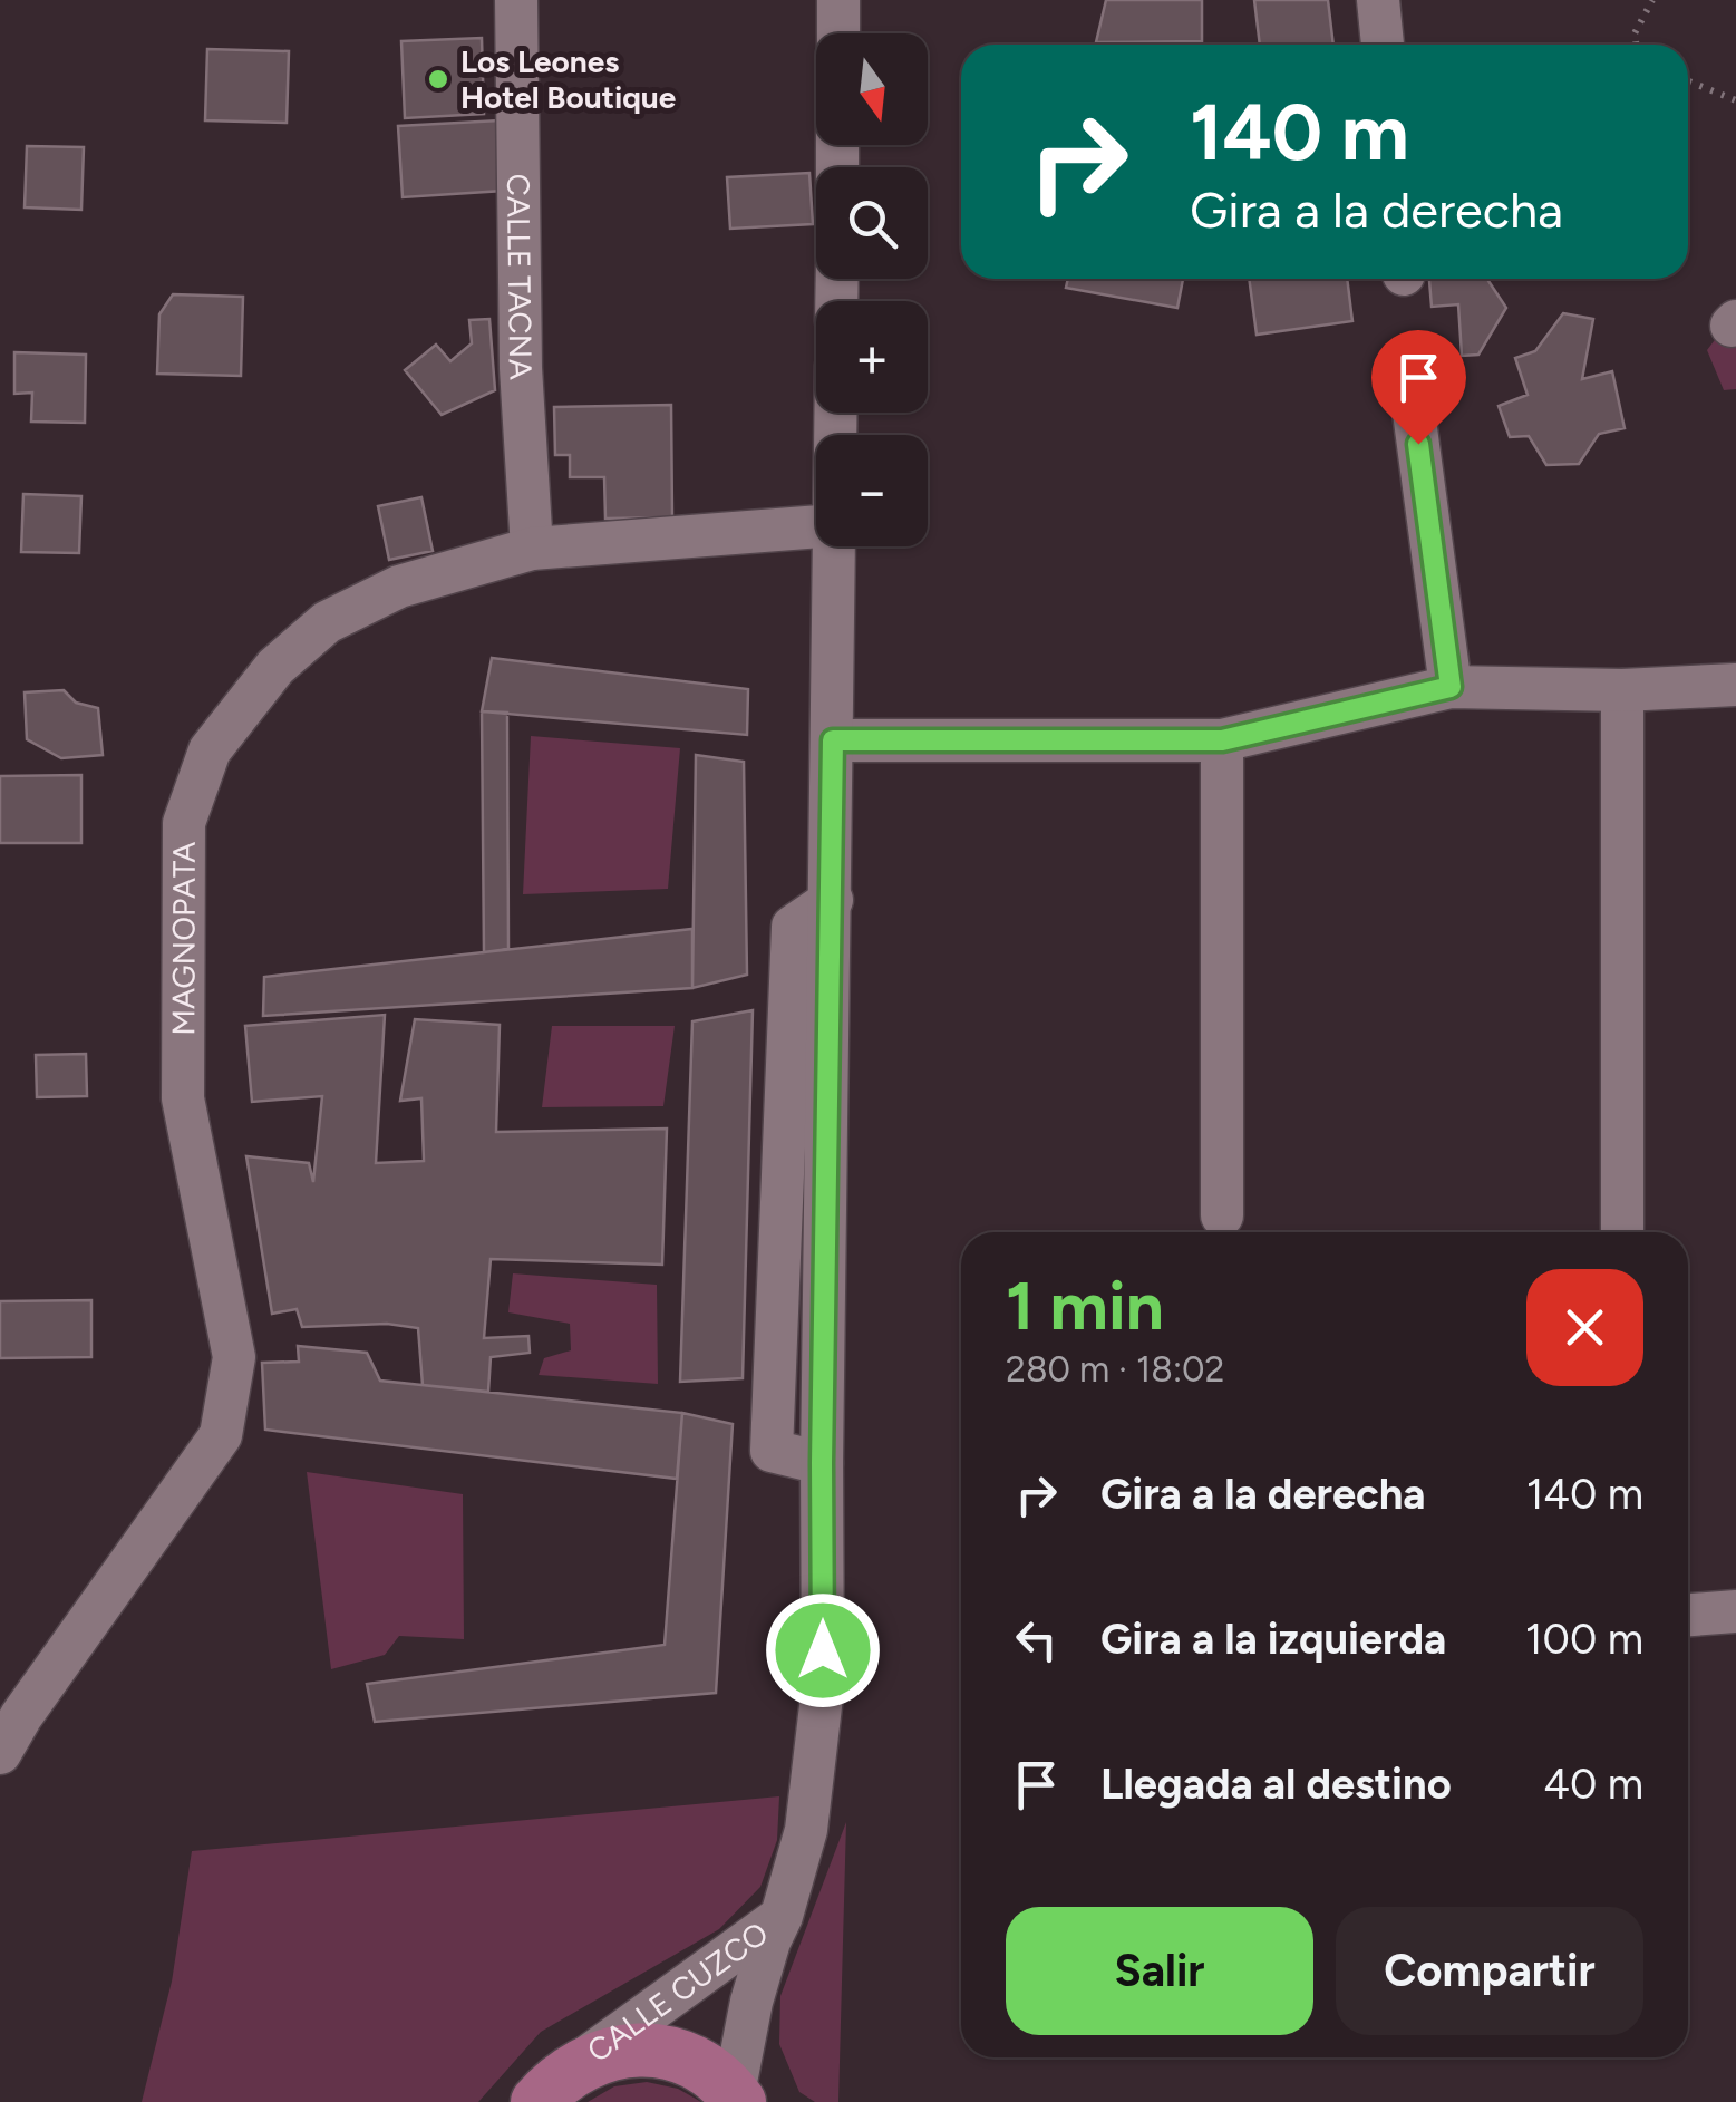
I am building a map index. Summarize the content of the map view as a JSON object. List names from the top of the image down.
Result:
{
  "streets": {
    "street": ["CALLE TACNA", "MAGNOPATA", "CALLE CUZCO"]
  },
  "crossings": [
    ["CALLE TACNA", "MAGNOPATA"]
  ],
  "places": ["Los Leones Hotel Boutique"],
  "north": "bottom",
  "page": {
    "map_buttons": ["+", "−"],
    "turn": ["140 m", "Gira a la derecha"],
    "heading": ["1 min", "280 m · 18:02"],
    "list": [
      {
        "name": "Gira a la derecha",
        "value": "140 m"
      },
      {
        "name": "Gira a la izquierda",
        "value": "100 m"
      },
      {
        "name": "Llegada al destino",
        "value": "40 m"
      }
    ],
    "buttons": ["Salir", "Compartir"]
  }
}
